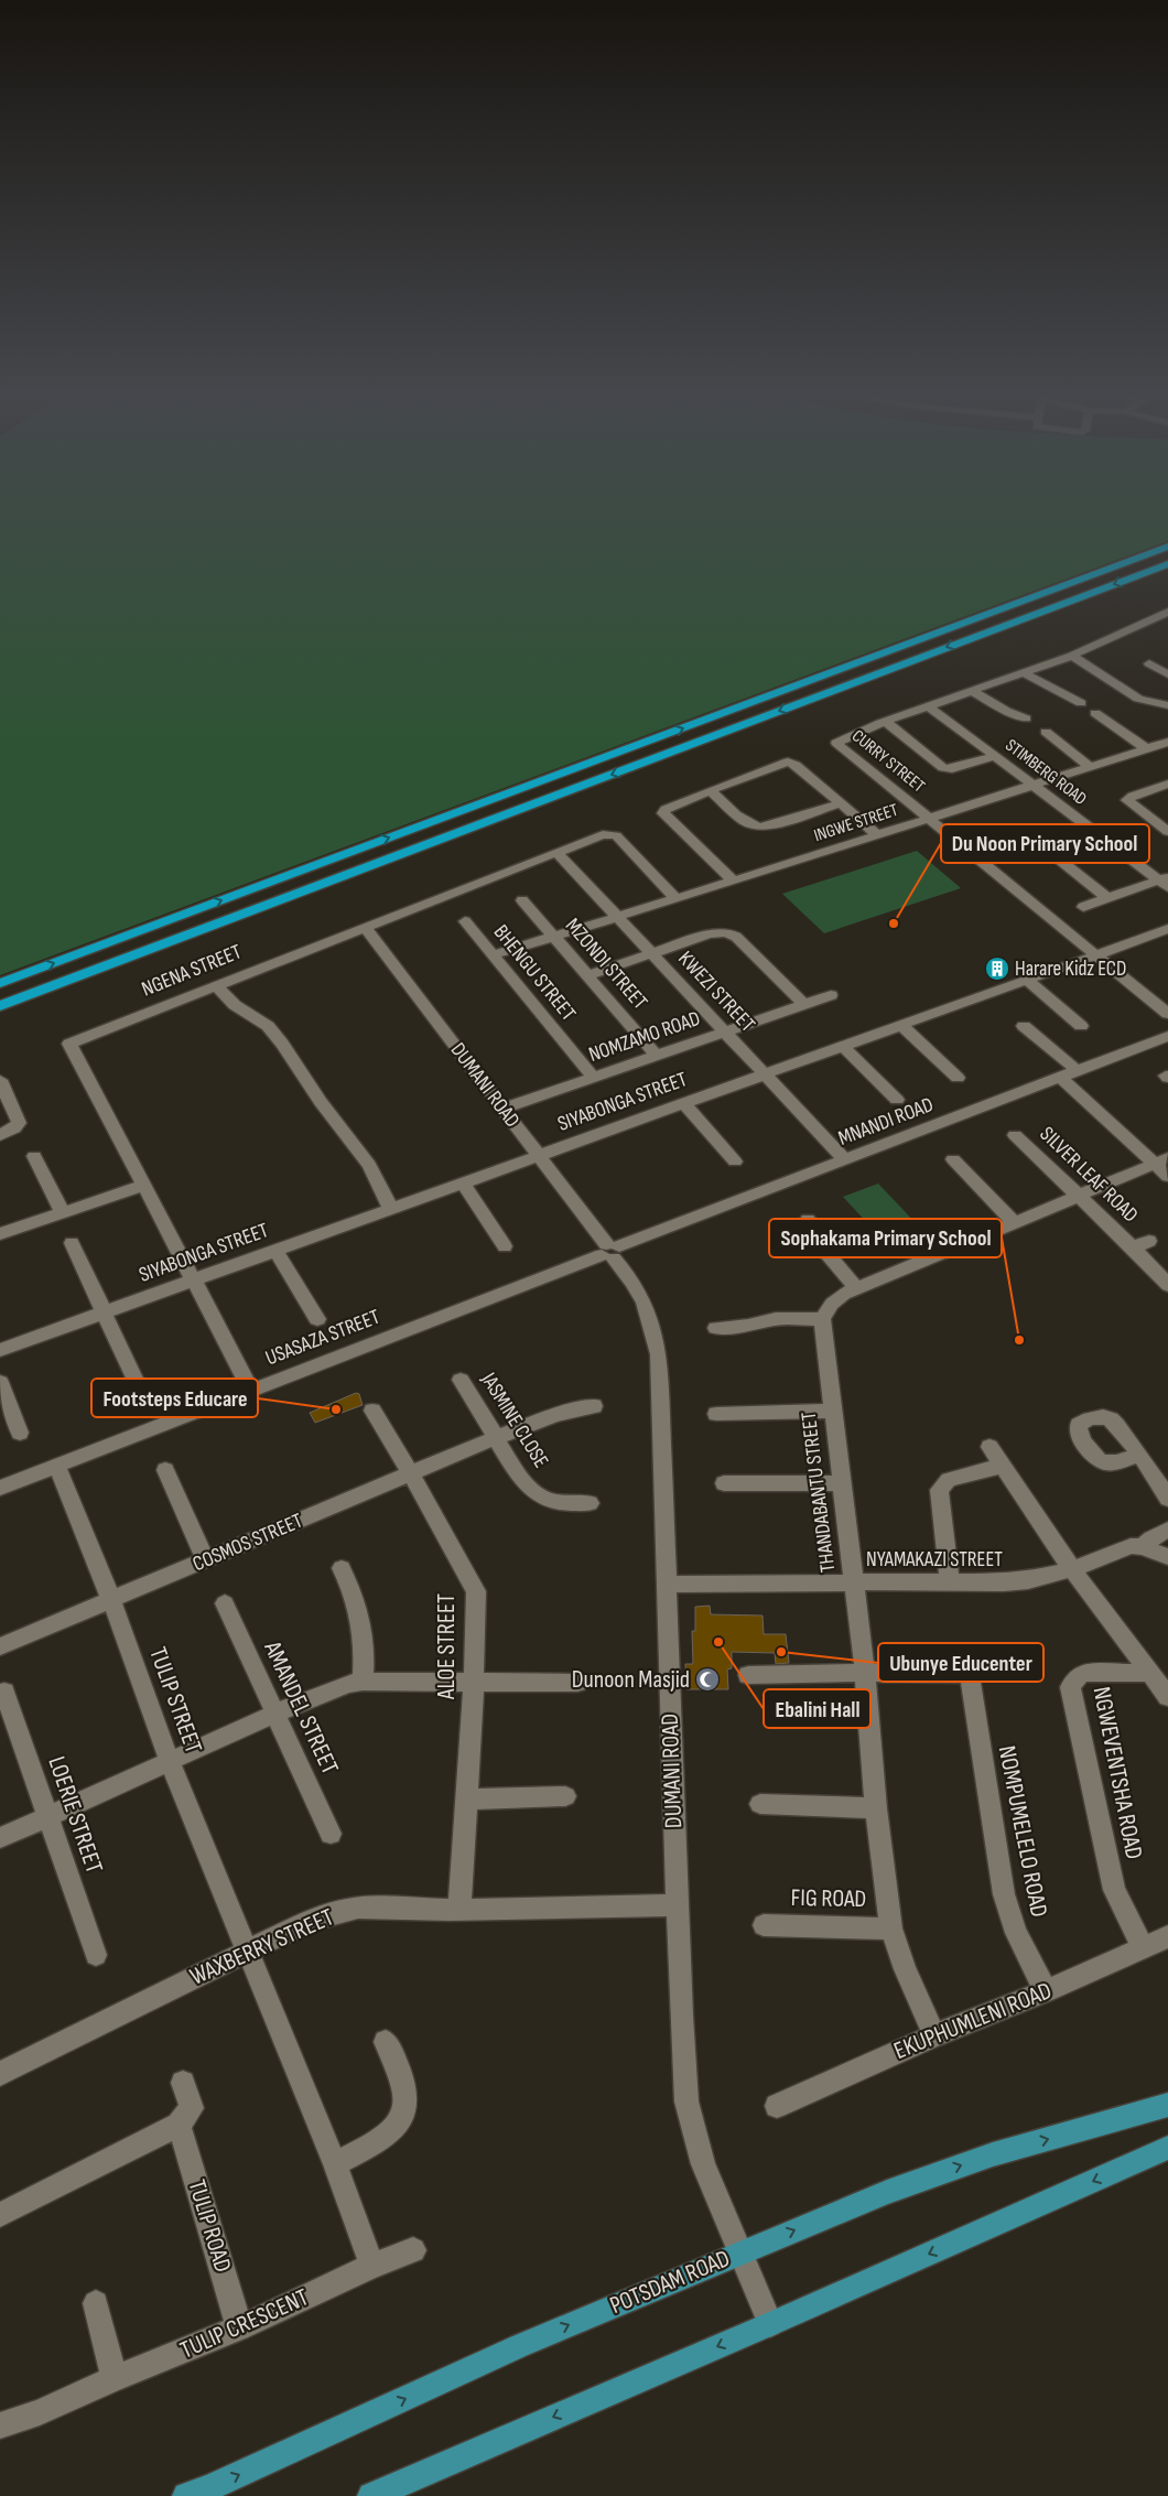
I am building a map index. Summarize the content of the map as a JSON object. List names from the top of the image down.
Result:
{
  "streets": {
    "main road": ["POTSDAM ROAD"],
    "street": [
      "CURRY STREET",
      "STIMBERG ROAD",
      "INGWE STREET",
      "MZONDI STREET",
      "NGENA STREET",
      "BHENGU STREET",
      "KWEZI STREET",
      "NOMZAMO ROAD",
      "DUMANI ROAD",
      "SIYABONGA STREET",
      "MNANDI ROAD",
      "SILVER LEAF ROAD",
      "USASAZA STREET",
      "JASMINE CLOSE",
      "THANDABANTU STREET",
      "COSMOS STREET",
      "NYAMAKAZI STREET",
      "ALOE STREET",
      "TULIP STREET",
      "AMANDEL STREET",
      "NGWEVENTSHA ROAD",
      "LOERIE STREET",
      "NOMPUMELELO ROAD",
      "FIG ROAD",
      "WAXBERRY STREET",
      "EKUPHUMLENI ROAD",
      "TULIP ROAD",
      "TULIP CRESCENT"
    ]
  },
  "crossings": [
    ["CURRY STREET", "STIMBERG ROAD"],
    ["CURRY STREET", "INGWE STREET"],
    ["CURRY STREET", "SIYABONGA STREET"],
    ["STIMBERG ROAD", "INGWE STREET"],
    ["INGWE STREET", "MZONDI STREET"],
    ["INGWE STREET", "NGENA STREET"],
    ["INGWE STREET", "BHENGU STREET"],
    ["INGWE STREET", "KWEZI STREET"],
    ["MZONDI STREET", "NOMZAMO ROAD"],
    ["NGENA STREET", "KWEZI STREET"],
    ["NGENA STREET", "DUMANI ROAD"],
    ["NGENA STREET", "SIYABONGA STREET"],
    ["NGENA STREET", "USASAZA STREET"],
    ["BHENGU STREET", "NOMZAMO ROAD"],
    ["KWEZI STREET", "NOMZAMO ROAD"],
    ["KWEZI STREET", "SIYABONGA STREET"],
    ["KWEZI STREET", "MNANDI ROAD"],
    ["NOMZAMO ROAD", "DUMANI ROAD"],
    ["DUMANI ROAD", "SIYABONGA STREET"],
    ["DUMANI ROAD", "MNANDI ROAD"],
    ["DUMANI ROAD", "USASAZA STREET"],
    ["DUMANI ROAD", "NYAMAKAZI STREET"],
    ["DUMANI ROAD", "WAXBERRY STREET"],
    ["DUMANI ROAD", "POTSDAM ROAD"],
    ["MNANDI ROAD", "USASAZA STREET"],
    ["USASAZA STREET", "TULIP STREET"],
    ["JASMINE CLOSE", "COSMOS STREET"],
    ["THANDABANTU STREET", "NYAMAKAZI STREET"],
    ["THANDABANTU STREET", "NOMPUMELELO ROAD"],
    ["THANDABANTU STREET", "FIG ROAD"],
    ["THANDABANTU STREET", "EKUPHUMLENI ROAD"],
    ["COSMOS STREET", "ALOE STREET"],
    ["COSMOS STREET", "TULIP STREET"],
    ["ALOE STREET", "WAXBERRY STREET"],
    ["TULIP STREET", "WAXBERRY STREET"],
    ["NGWEVENTSHA ROAD", "EKUPHUMLENI ROAD"],
    ["NOMPUMELELO ROAD", "EKUPHUMLENI ROAD"],
    ["TULIP ROAD", "TULIP CRESCENT"]
  ],
  "places": {
    "other": [
      "Du Noon Primary School",
      "Sophakama Primary School",
      "Footsteps Educare",
      "Ebalini Hall",
      "Ubunye Educenter"
    ],
    "building": ["Harare Kidz ECD"],
    "mosque": ["Dunoon Masjid"]
  }
}
